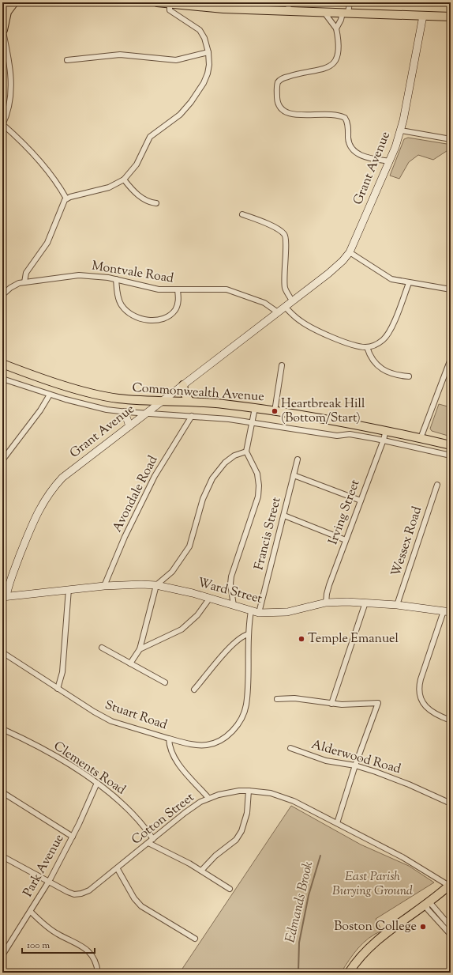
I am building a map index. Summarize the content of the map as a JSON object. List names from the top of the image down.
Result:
{
  "streets": {
    "main road": ["Commonwealth Avenue"],
    "street": [
      "Grant Avenue",
      "Montvale Road",
      "Avondale Road",
      "Irving Street",
      "Francis Street",
      "Wessex Road",
      "Ward Street",
      "Stuart Road",
      "Alderwood Road",
      "Clements Road",
      "Cotton Street",
      "Park Avenue"
    ]
  },
  "crossings": [
    ["Grant Avenue", "Montvale Road"],
    ["Grant Avenue", "Commonwealth Avenue"],
    ["Grant Avenue", "Ward Street"],
    ["Commonwealth Avenue", "Avondale Road"],
    ["Commonwealth Avenue", "Irving Street"],
    ["Avondale Road", "Ward Street"],
    ["Irving Street", "Ward Street"],
    ["Francis Street", "Ward Street"],
    ["Wessex Road", "Ward Street"],
    ["Stuart Road", "Cotton Street"],
    ["Clements Road", "Cotton Street"],
    ["Clements Road", "Park Avenue"],
    ["Cotton Street", "Park Avenue"]
  ],
  "water": ["Edmands Brook"],
  "parks": ["East Parish Burying Ground"],
  "places": ["Heartbreak Hill (Bottom/Start)", "Temple Emanuel", "Boston College"],
  "scale_bar": "100 m"
}
